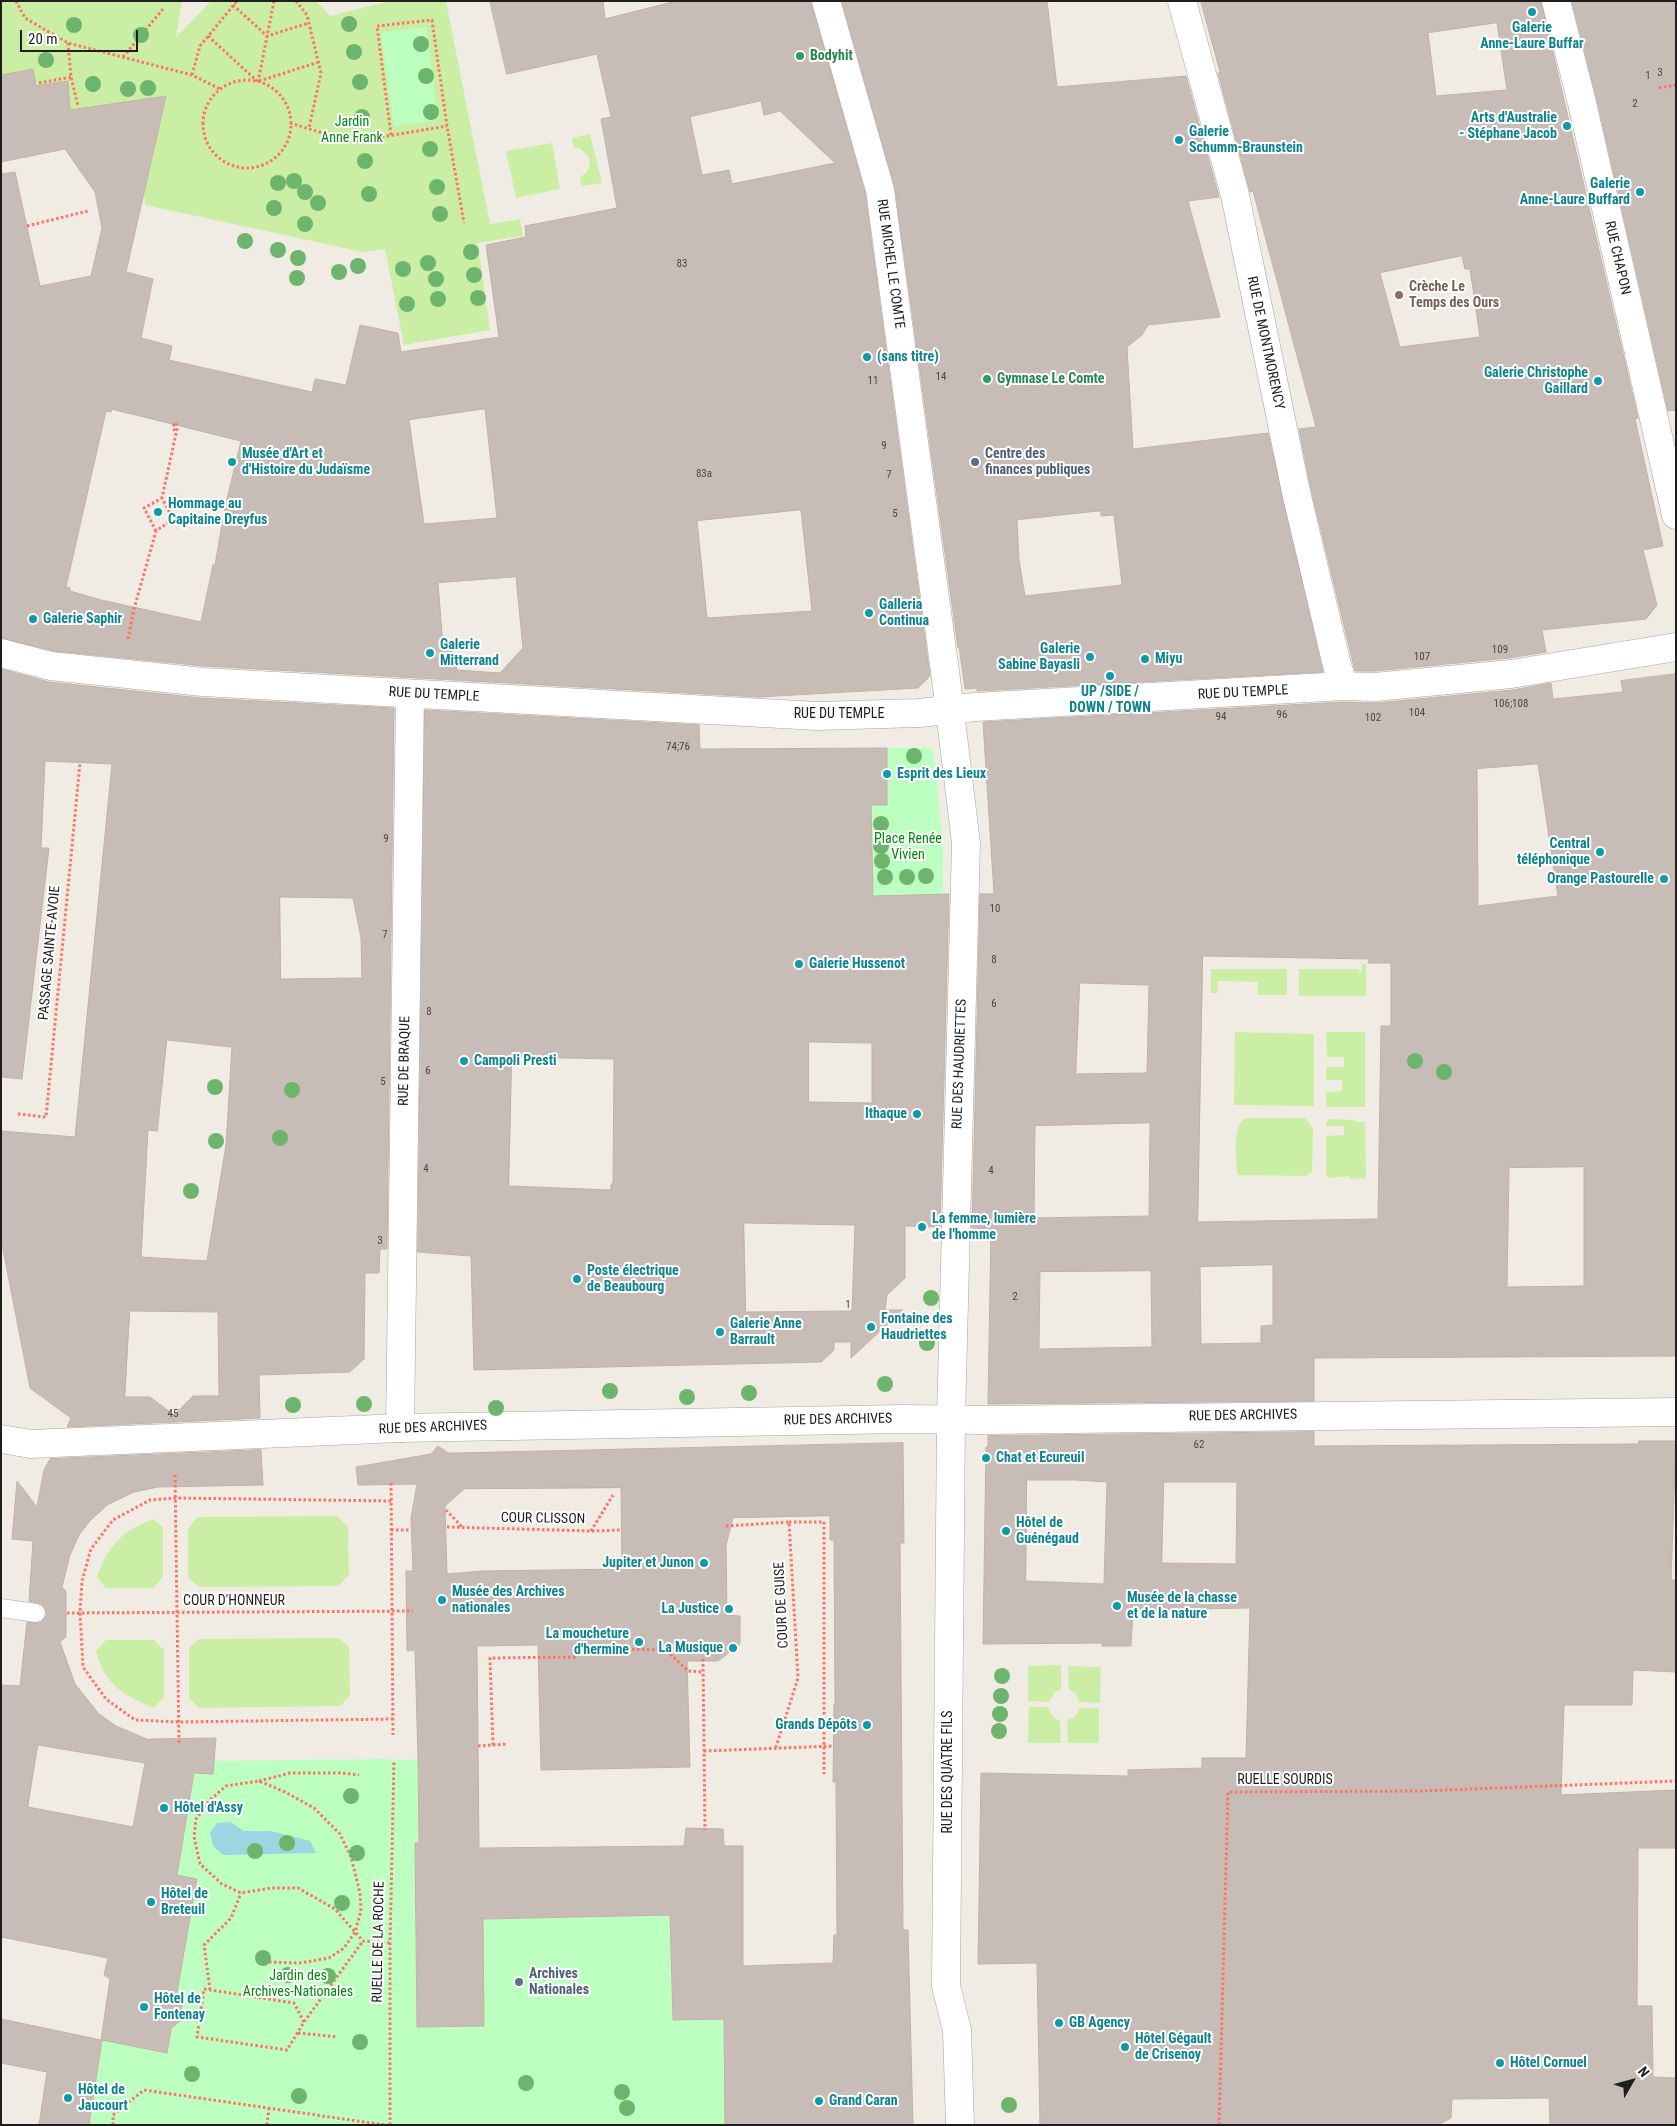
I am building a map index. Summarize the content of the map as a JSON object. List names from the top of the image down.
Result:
{
  "streets": {
    "street": [
      "RUE CHAPON",
      "RUE MICHEL LE COMTE",
      "RUE DE MONTMORENCY",
      "RUE DU TEMPLE",
      "RUE DE BRAQUE",
      "RUE DES HAUDRIETTES",
      "RUE DES ARCHIVES",
      "RUE DES QUATRE FILS"
    ],
    "path": [
      "PASSAGE SAINTE-AVOIE",
      "COUR CLISSON",
      "COUR D'HONNEUR",
      "COUR DE GUISE",
      "RUELLE SOURDIS",
      "RUELLE DE LA ROCHE"
    ]
  },
  "crossings": [
    ["RUE MICHEL LE COMTE", "RUE DU TEMPLE"],
    ["RUE MICHEL LE COMTE", "RUE DES HAUDRIETTES"],
    ["RUE DE MONTMORENCY", "RUE DU TEMPLE"],
    ["RUE DU TEMPLE", "RUE DE BRAQUE"],
    ["RUE DU TEMPLE", "RUE DES HAUDRIETTES"],
    ["RUE DE BRAQUE", "RUE DES ARCHIVES"],
    ["RUE DES HAUDRIETTES", "RUE DES ARCHIVES"],
    ["RUE DES HAUDRIETTES", "RUE DES QUATRE FILS"],
    ["RUE DES ARCHIVES", "RUE DES QUATRE FILS"]
  ],
  "parks": ["Jardin Anne Frank", "Place Renée Vivien", "Jardin des Archives-Nationales"],
  "places": [
    "Galerie Anne-Laure Buffar",
    "Bodyhit",
    "Arts d'Australie - Stéphane Jacob",
    "Galerie Schumm-Braunstein",
    "Galerie Anne-Laure Buffard",
    "Crèche Le Temps des Ours",
    "(sans titre)",
    "Gymnase Le Comte",
    "Galerie Christophe Gaillard",
    "Musée d'Art et d'Histoire du Judaïsme",
    "Centre des finances publiques",
    "Hommage au Capitaine Dreyfus",
    "Galleria Continua",
    "Galerie Saphir",
    "Galerie Mitterrand",
    "Galerie Sabine Bayasli",
    "Miyu",
    "UP /SIDE / DOWN / TOWN",
    "Esprit des Lieux",
    "Central téléphonique",
    "Orange Pastourelle",
    "Galerie Hussenot",
    "Campoli Presti",
    "Ithaque",
    "La femme, lumière de l'homme",
    "Poste électrique de Beaubourg",
    "Fontaine des Haudriettes",
    "Galerie Anne Barrault",
    "Chat et Ecureuil",
    "Hôtel de Guénégaud",
    "Jupiter et Junon",
    "Musée des Archives nationales",
    "Musée de la chasse et de la nature",
    "La Justice",
    "La moucheture d'hermine",
    "La Musique",
    "Grands Dépôts",
    "Hôtel d'Assy",
    "Hôtel de Breteuil",
    "Archives Nationales",
    "Hôtel de Fontenay",
    "GB Agency",
    "Hôtel Gégault de Crisenoy",
    "Hôtel Cornuel",
    "Hôtel de Jaucourt",
    "Grand Caran"
  ],
  "house_numbers": [
    "3",
    "1",
    "2",
    "83",
    "14",
    "11",
    "9",
    "83a",
    "7",
    "5",
    "109",
    "107",
    "106;108",
    "104",
    "96",
    "94",
    "102",
    "74;76",
    "9",
    "10",
    "7",
    "8",
    "6",
    "8",
    "6",
    "5",
    "4",
    "4",
    "3",
    "2",
    "1",
    "45",
    "62"
  ],
  "scale_bar": "20 m",
  "north": "top right"
}
